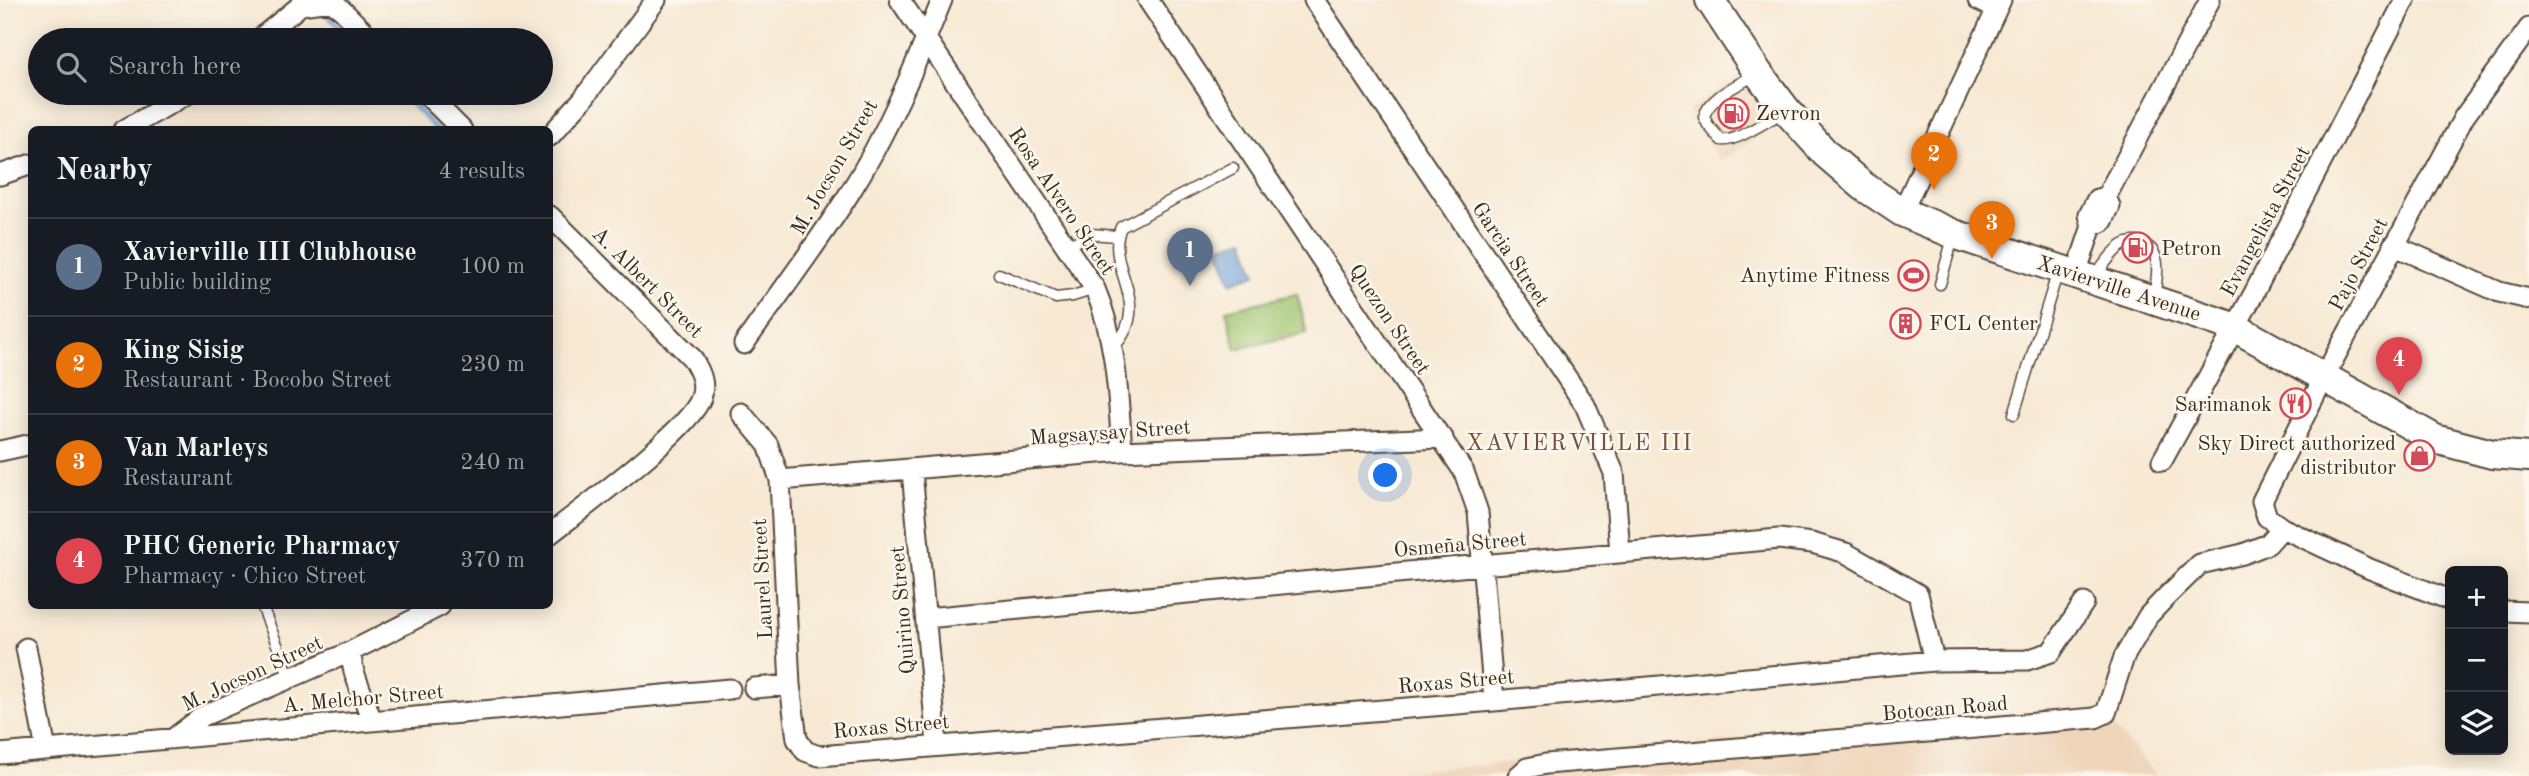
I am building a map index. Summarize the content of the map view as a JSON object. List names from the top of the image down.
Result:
{
  "streets": {
    "main road": ["Xavierville Avenue"],
    "street": [
      "M. Jocson Street",
      "Rosa Alvero Street",
      "Evangelista Street",
      "Garcia Street",
      "Pajo Street",
      "A. Albert Street",
      "Quezon Street",
      "Magsaysay Street",
      "Osmeña Street",
      "Laurel Street",
      "Quirino Street",
      "Roxas Street",
      "A. Melchor Street",
      "Botocan Road"
    ]
  },
  "crossings": [
    ["M. Jocson Street", "Rosa Alvero Street"],
    ["M. Jocson Street", "A. Melchor Street"],
    ["Rosa Alvero Street", "Magsaysay Street"],
    ["Evangelista Street", "Xavierville Avenue"],
    ["Garcia Street", "Osmeña Street"],
    ["Pajo Street", "Xavierville Avenue"],
    ["Pajo Street", "Botocan Road"],
    ["Quezon Street", "Magsaysay Street"],
    ["Quezon Street", "Osmeña Street"],
    ["Quezon Street", "Roxas Street"],
    ["Magsaysay Street", "Laurel Street"],
    ["Magsaysay Street", "Quirino Street"],
    ["Osmeña Street", "Quirino Street"],
    ["Osmeña Street", "Roxas Street"],
    ["Laurel Street", "Roxas Street"],
    ["Quirino Street", "Roxas Street"]
  ],
  "districts": ["XAVIERVILLE III"],
  "places": {
    "fuel station": ["Zevron", "Petron"],
    "sports": ["Anytime Fitness"],
    "building": ["FCL Center"],
    "restaurant": ["Sarimanok"],
    "shop": ["Sky Direct authorized distributor"]
  },
  "page": {
    "search": "Search here",
    "heading": ["Nearby", "4 results"],
    "pins": [
      "2",
      "3",
      "1",
      "4"
    ],
    "list": [
      {
        "mark": "1",
        "name": "Xavierville III Clubhouse",
        "note": "Public building",
        "value": "100 m"
      },
      {
        "mark": "2",
        "name": "King Sisig",
        "note": "Restaurant · Bocobo Street",
        "value": "230 m"
      },
      {
        "mark": "3",
        "name": "Van Marleys",
        "note": "Restaurant",
        "value": "240 m"
      },
      {
        "mark": "4",
        "name": "PHC Generic Pharmacy",
        "note": "Pharmacy · Chico Street",
        "value": "370 m"
      }
    ],
    "map_buttons": ["+", "−"]
  }
}
